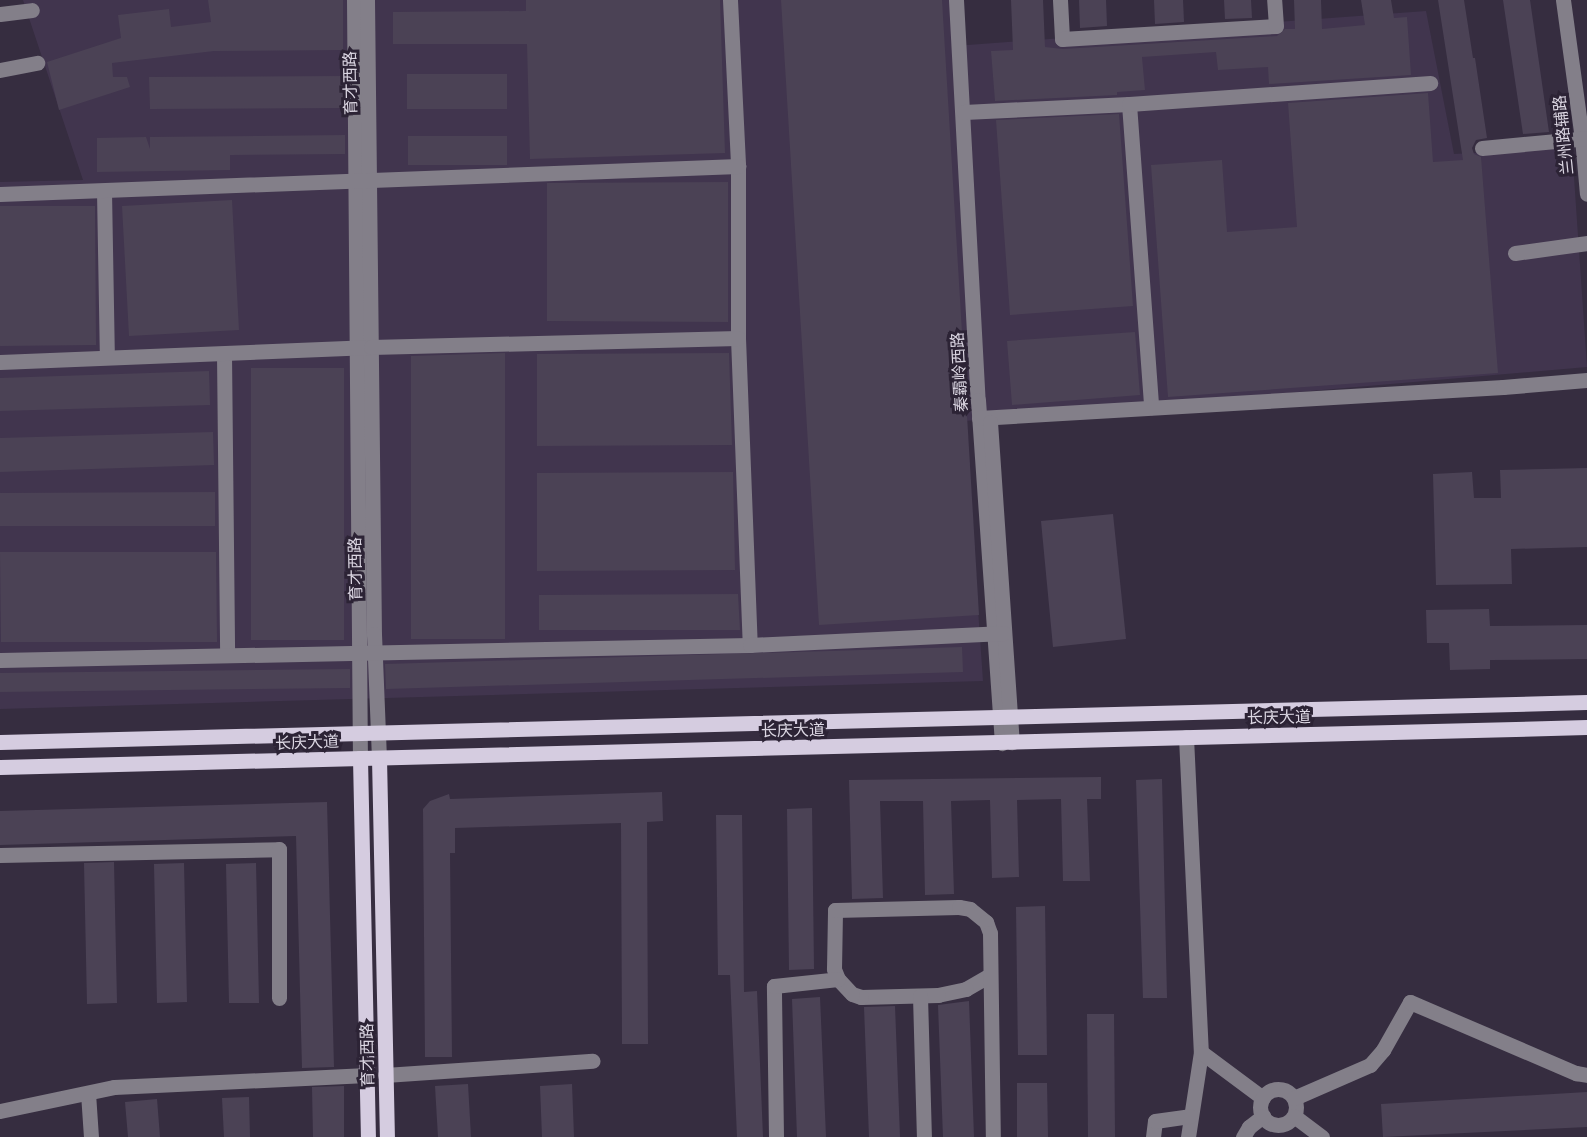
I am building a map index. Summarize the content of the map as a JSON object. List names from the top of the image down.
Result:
{
  "streets": {
    "main road": ["育才西路", "长庆大道"],
    "street": ["兰州路辅路", "秦霸岭西路"]
  },
  "crossings": [
    ["育才西路", "长庆大道"],
    ["秦霸岭西路", "长庆大道"]
  ]
}
